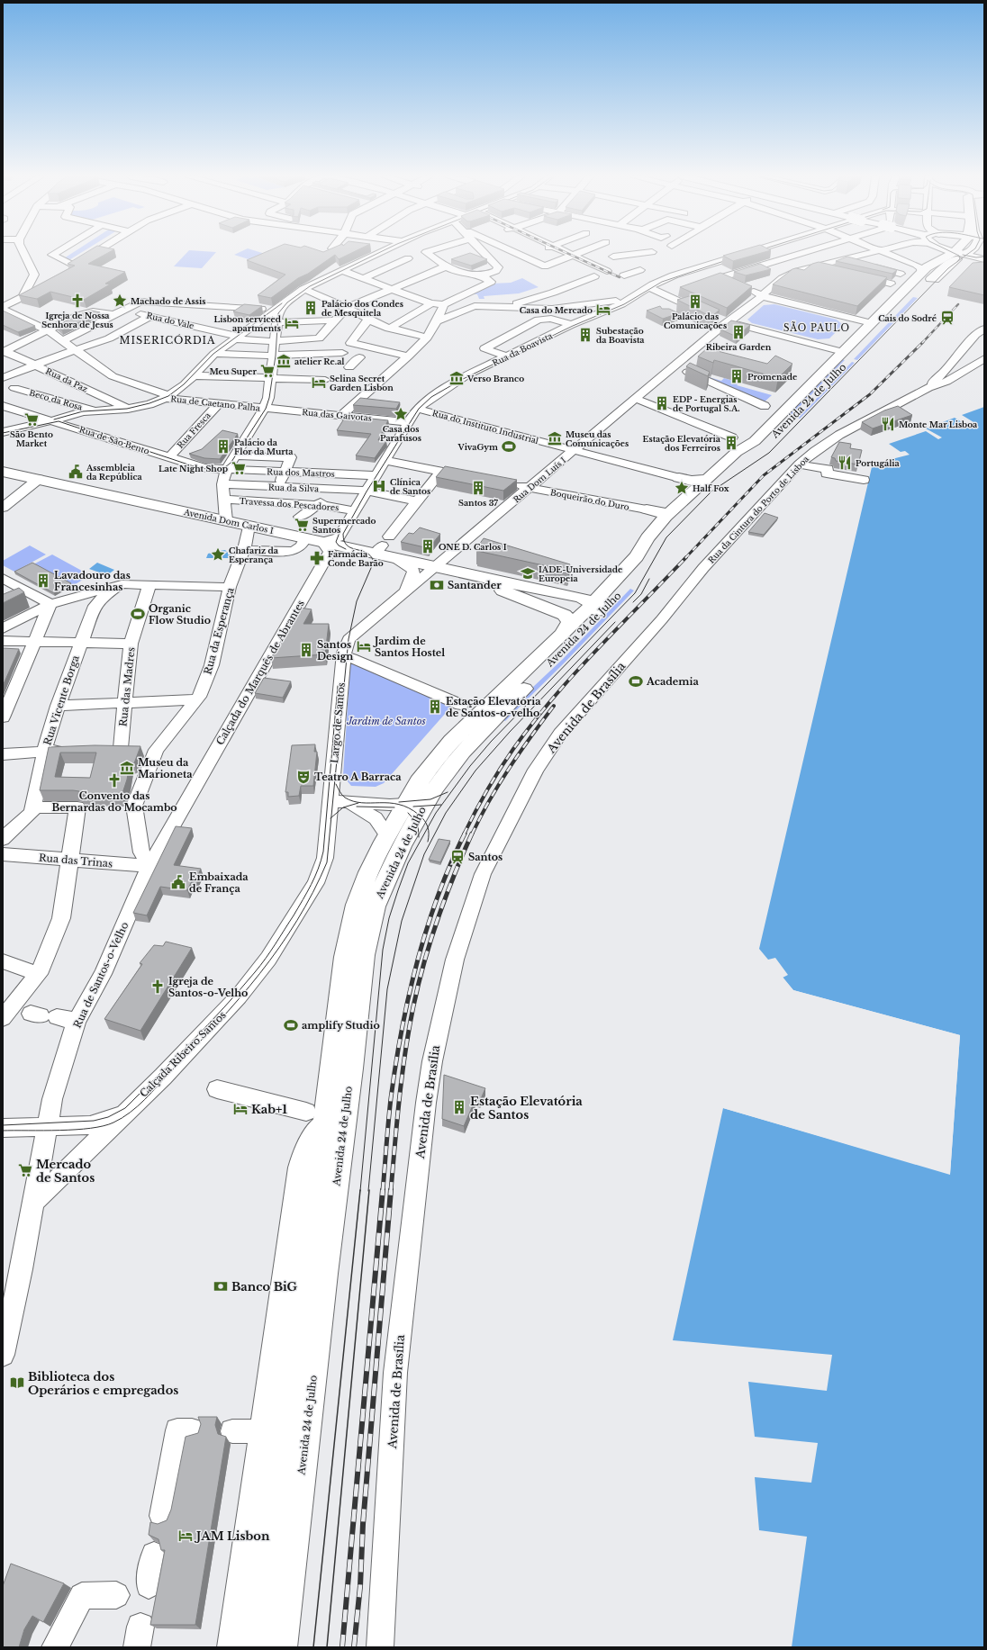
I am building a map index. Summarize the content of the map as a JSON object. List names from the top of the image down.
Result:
{
  "streets": {
    "main road": ["Avenida 24 de Julho", "Avenida Dom Carlos I"],
    "street": [
      "Rua do Vale",
      "Rua da Boavista",
      "Rua da Paz",
      "Beco da Rosa",
      "Rua de Caetano Palha",
      "Rua das Gaivotas",
      "Rua do Instituto Industrial",
      "Rua Fresca",
      "Rua de São Bento",
      "Rua dos Mastros",
      "Rua Dom Luís I",
      "Rua da Silva",
      "Boqueirão do Duro",
      "Travessa dos Pescadores",
      "Rua da Cintura do Porto de Lisboa",
      "Rua da Esperança",
      "Calçada do Marquês de Abrantes",
      "Rua das Madres",
      "Rua Vicente Borga",
      "Avenida de Brasília",
      "Largo de Santos",
      "Rua das Trinas",
      "Rua de Santos-o-Velho",
      "Calçada Ribeiro Santos"
    ]
  },
  "crossings": [
    ["Rua da Boavista", "Rua das Gaivotas"],
    ["Rua da Boavista", "Rua do Instituto Industrial"],
    ["Rua da Boavista", "Rua dos Mastros"],
    ["Rua da Boavista", "Rua da Silva"],
    ["Avenida 24 de Julho", "Avenida Dom Carlos I"],
    ["Rua de Caetano Palha", "Rua das Gaivotas"],
    ["Rua de Caetano Palha", "Rua Fresca"],
    ["Rua do Instituto Industrial", "Rua Dom Luís I"],
    ["Rua Fresca", "Rua de São Bento"],
    ["Rua de São Bento", "Rua dos Mastros"],
    ["Rua Dom Luís I", "Boqueirão do Duro"],
    ["Rua Dom Luís I", "Avenida Dom Carlos I"],
    ["Rua Dom Luís I", "Largo de Santos"],
    ["Rua da Cintura do Porto de Lisboa", "Avenida de Brasília"],
    ["Avenida Dom Carlos I", "Rua da Esperança"],
    ["Avenida Dom Carlos I", "Calçada do Marquês de Abrantes"],
    ["Rua da Esperança", "Calçada do Marquês de Abrantes"],
    ["Rua da Esperança", "Rua das Madres"],
    ["Rua da Esperança", "Rua das Trinas"],
    ["Rua da Esperança", "Rua de Santos-o-Velho"],
    ["Calçada do Marquês de Abrantes", "Rua das Trinas"],
    ["Calçada do Marquês de Abrantes", "Rua de Santos-o-Velho"],
    ["Largo de Santos", "Calçada Ribeiro Santos"],
    ["Rua das Trinas", "Rua de Santos-o-Velho"],
    ["Rua de Santos-o-Velho", "Calçada Ribeiro Santos"]
  ],
  "districts": ["SÃO PAULO", "MISERICÓRDIA"],
  "parks": ["Jardim de Santos"],
  "places": {
    "church": ["Igreja de Nossa Senhora de Jesus", "Convento das Bernardas do Mocambo", "Igreja de Santos-o-Velho"],
    "place": [
      "Machado de Assis",
      "Casa dos Parafusos",
      "Half Fox",
      "Chafariz da Esperança"
    ],
    "building": [
      "Palácio das Comunicações",
      "Palácio dos Condes de Mesquitela",
      "Ribeira Garden",
      "Subestação da Boavista",
      "Promenade",
      "EDP - Energias de Portugal S.A.",
      "Estação Elevatória dos Ferreiros",
      "Palácio da Flor da Murta",
      "Santos 37",
      "ONE D. Carlos I",
      "Lavadouro das Francesinhas",
      "Santos Design",
      "Estação Elevatória de Santos-o-velho",
      "Estação Elevatória de Santos"
    ],
    "hotel": [
      "Casa do Mercado",
      "Lisbon serviced apartments",
      "Selina Secret Garden Lisbon",
      "Jardim de Santos Hostel",
      "Kab+1",
      "JAM Lisbon"
    ],
    "station": ["Cais do Sodré", "Santos"],
    "museum": [
      "atelier Re.al",
      "Verso Branco",
      "Museu das Comunicações",
      "Museu da Marioneta"
    ],
    "supermarket": [
      "Meu Super",
      "São Bento Market",
      "Late Night Shop",
      "Supermercado Santos",
      "Mercado de Santos"
    ],
    "restaurant": ["Monte Mar Lisboa", "Portugália"],
    "sports": [
      "VivaGym",
      "Organic Flow Studio",
      "Academia",
      "amplify Studio"
    ],
    "public building": ["Assembleia da República", "Embaixada de França"],
    "hospital": ["Clínica de Santos"],
    "pharmacy": ["Farmácia Conde Barão"],
    "school or university": ["IADE-Universidade Europeia"],
    "bank": ["Santander", "Banco BiG"],
    "theatre": ["Teatro A Barraca"],
    "library": ["Biblioteca dos Operários e empregados"]
  }
}
